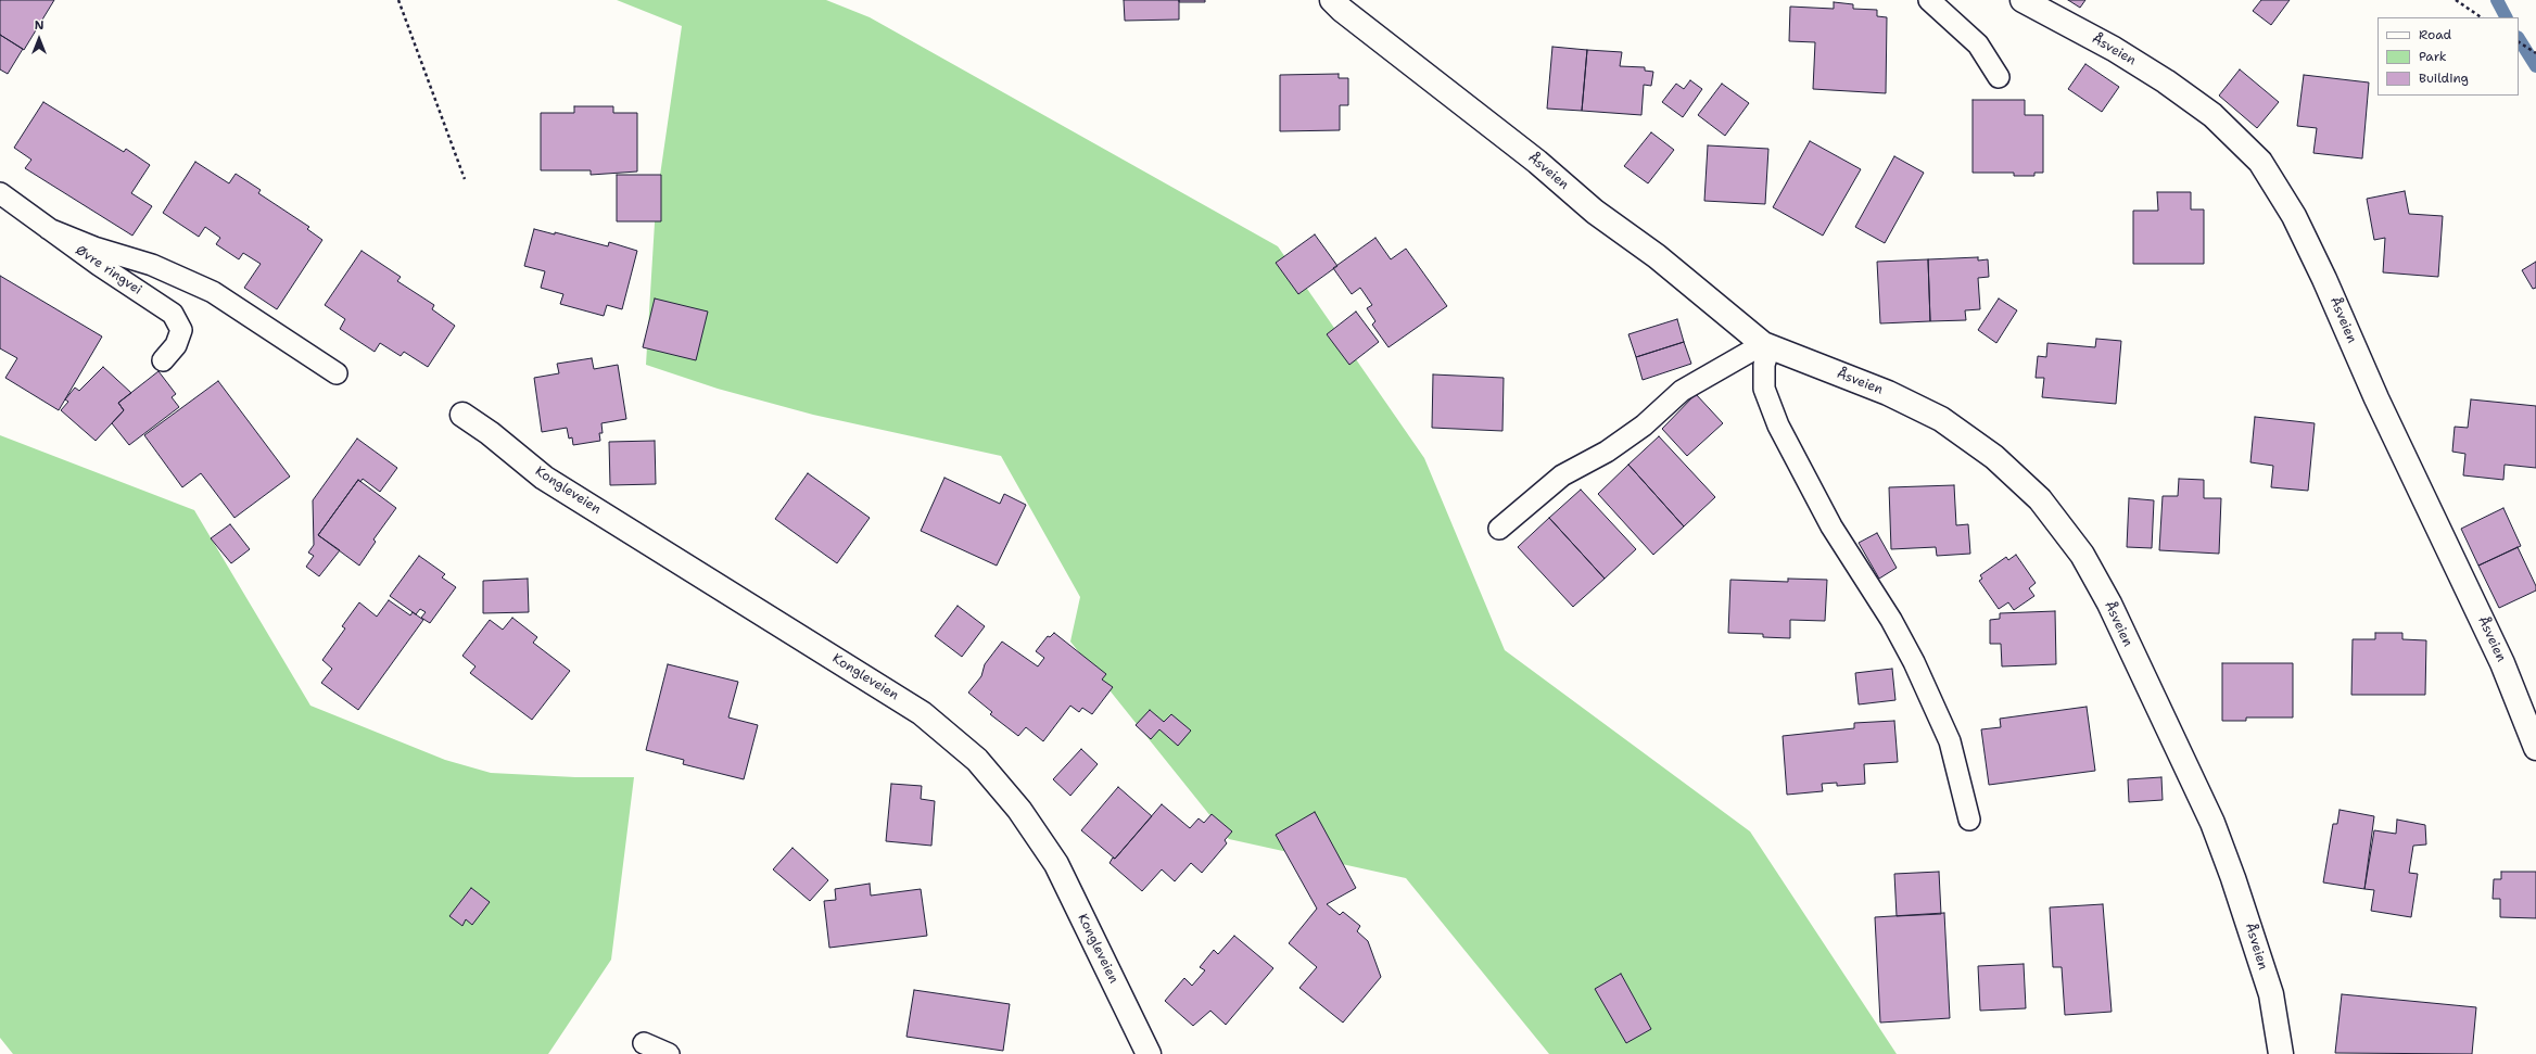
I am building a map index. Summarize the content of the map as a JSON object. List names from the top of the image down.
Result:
{
  "streets": {
    "street": ["Åsveien", "Kongleveien"],
    "lane": ["Øvre ringvei"]
  },
  "legend": ["Road", "Park", "Building"],
  "north": "top"
}
